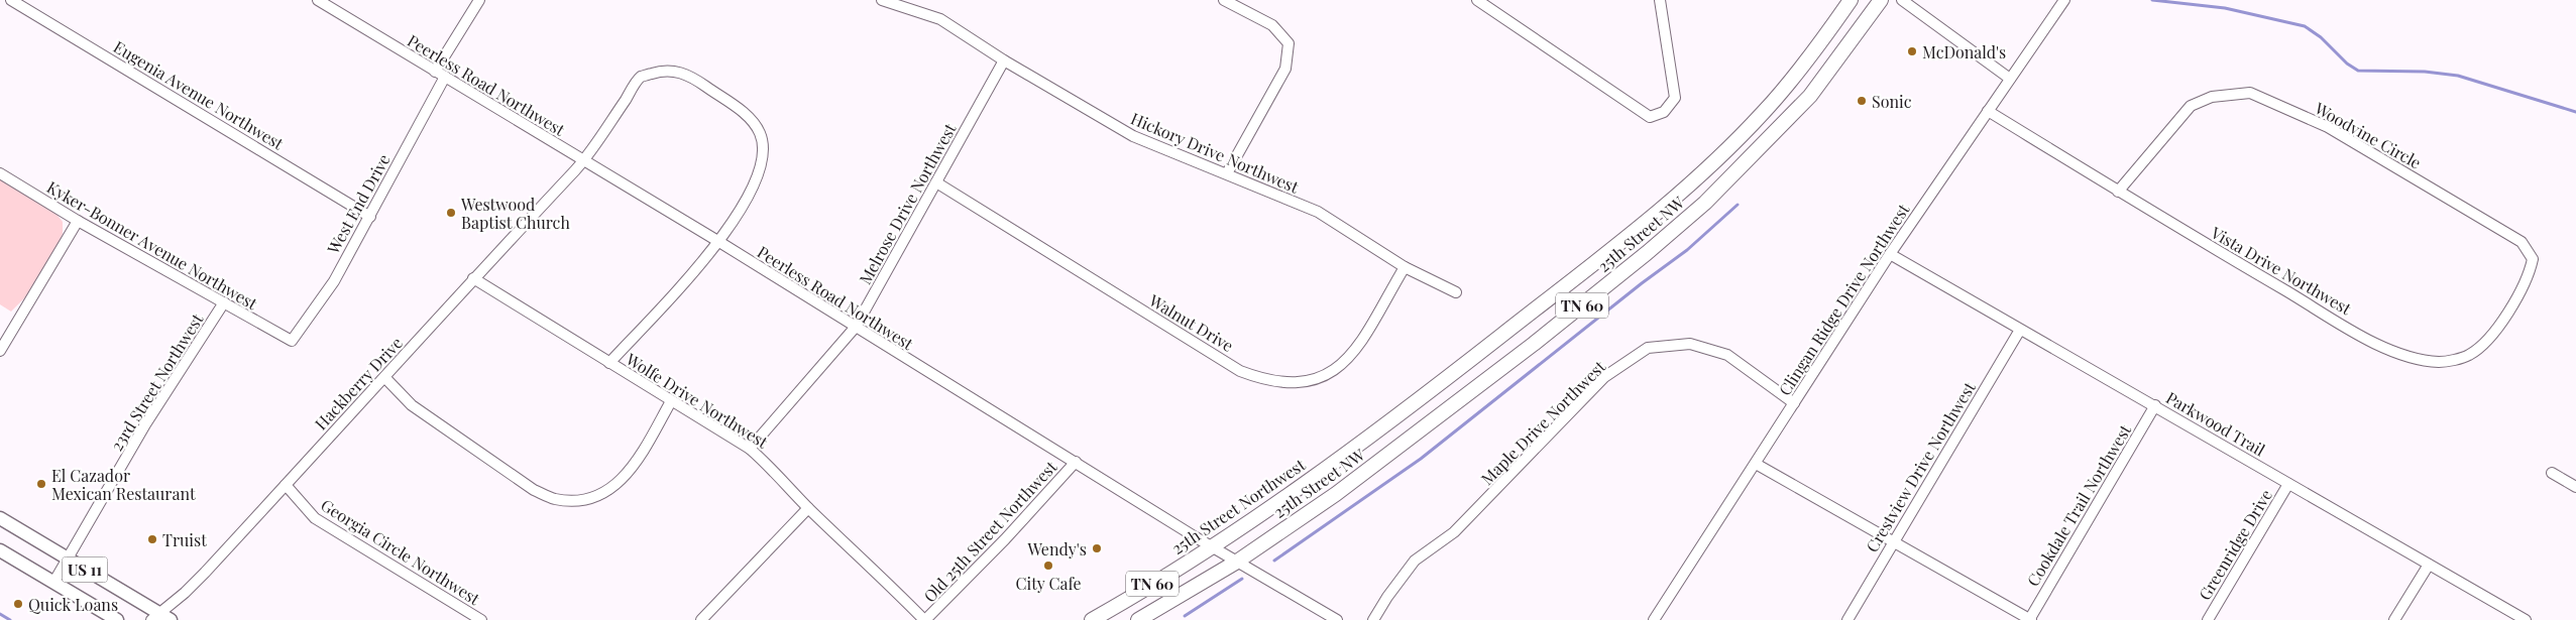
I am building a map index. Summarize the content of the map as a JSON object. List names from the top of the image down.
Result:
{
  "streets": {
    "highway": ["25th Street NW", "TN 60", "25th Street Northwest"],
    "main road": ["US 11"],
    "street": [
      "Peerless Road Northwest",
      "Eugenia Avenue Northwest",
      "Woodvine Circle",
      "Hickory Drive Northwest",
      "West End Drive",
      "Melrose Drive Northwest",
      "Kyker-Bonner Avenue Northwest",
      "Vista Drive Northwest",
      "Clingan Ridge Drive Northwest",
      "Walnut Drive",
      "23rd Street Northwest",
      "Hackberry Drive",
      "Wolfe Drive Northwest",
      "Maple Drive Northwest",
      "Parkwood Trail",
      "Crestview Drive Northwest",
      "Cookdale Trail Northwest",
      "Old 25th Street Northwest",
      "Greenridge Drive",
      "Georgia Circle Northwest"
    ]
  },
  "crossings": [
    ["Peerless Road Northwest", "West End Drive"],
    ["Peerless Road Northwest", "Melrose Drive Northwest"],
    ["Peerless Road Northwest", "25th Street NW"],
    ["Peerless Road Northwest", "TN 60"],
    ["Peerless Road Northwest", "Hackberry Drive"],
    ["Peerless Road Northwest", "25th Street Northwest"],
    ["Peerless Road Northwest", "Old 25th Street Northwest"],
    ["Eugenia Avenue Northwest", "West End Drive"],
    ["Woodvine Circle", "Vista Drive Northwest"],
    ["Hickory Drive Northwest", "Melrose Drive Northwest"],
    ["Hickory Drive Northwest", "Walnut Drive"],
    ["West End Drive", "Kyker-Bonner Avenue Northwest"],
    ["Melrose Drive Northwest", "Walnut Drive"],
    ["Melrose Drive Northwest", "Wolfe Drive Northwest"],
    ["25th Street NW", "TN 60"],
    ["25th Street NW", "25th Street Northwest"],
    ["Kyker-Bonner Avenue Northwest", "23rd Street Northwest"],
    ["Vista Drive Northwest", "Clingan Ridge Drive Northwest"],
    ["Clingan Ridge Drive Northwest", "Maple Drive Northwest"],
    ["Clingan Ridge Drive Northwest", "Parkwood Trail"],
    ["23rd Street Northwest", "US 11"],
    ["Hackberry Drive", "Wolfe Drive Northwest"],
    ["Hackberry Drive", "Georgia Circle Northwest"],
    ["Hackberry Drive", "US 11"],
    ["Wolfe Drive Northwest", "Old 25th Street Northwest"],
    ["Parkwood Trail", "Crestview Drive Northwest"],
    ["Parkwood Trail", "Cookdale Trail Northwest"],
    ["Parkwood Trail", "Greenridge Drive"]
  ],
  "places": [
    "McDonald's",
    "Sonic",
    "Westwood Baptist Church",
    "El Cazador Mexican Restaurant",
    "Truist",
    "Wendy's",
    "City Cafe",
    "Quick Loans"
  ]
}
